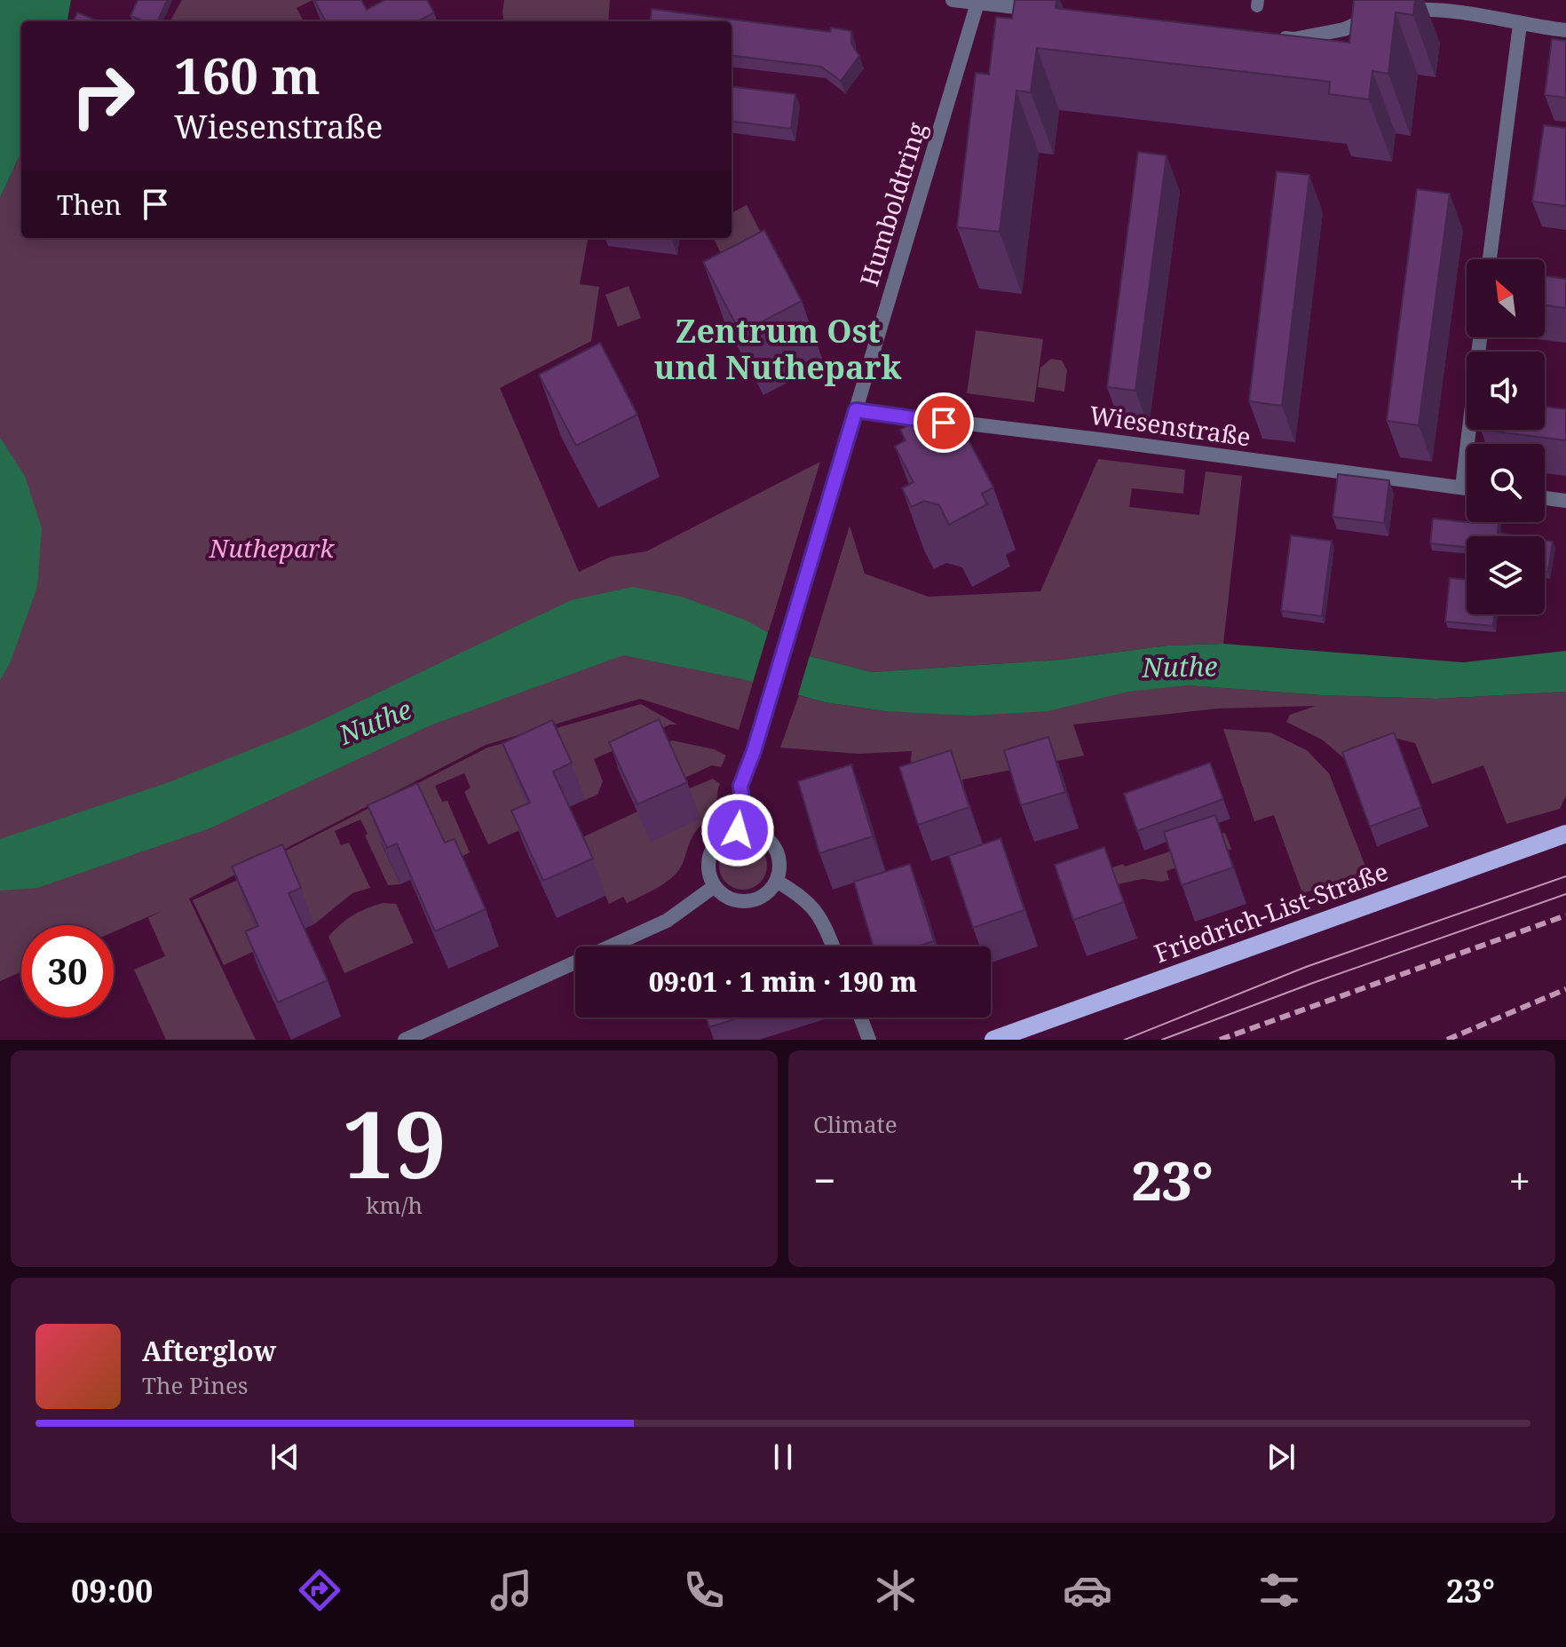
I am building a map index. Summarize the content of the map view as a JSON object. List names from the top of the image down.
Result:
{
  "streets": {
    "main road": ["Friedrich-List-Straße"],
    "street": ["Humboldtring", "Wiesenstraße"]
  },
  "crossings": [
    ["Humboldtring", "Wiesenstraße"]
  ],
  "districts": ["Zentrum Ost und Nuthepark"],
  "water": ["Nuthe"],
  "parks": ["Nuthepark"],
  "north": "top left",
  "page": {
    "turn": ["160 m", "Wiesenstraße"],
    "then": "Then",
    "limit": "30",
    "trip": "09:01 · 1 min · 190 m",
    "tile": [
      ["19", "km/h"],
      "Climate"
    ],
    "heat": ["−", "23°", "+"],
    "song": ["Afterglow", "The Pines"],
    "tabs": ["09:00", "23°"]
  }
}
